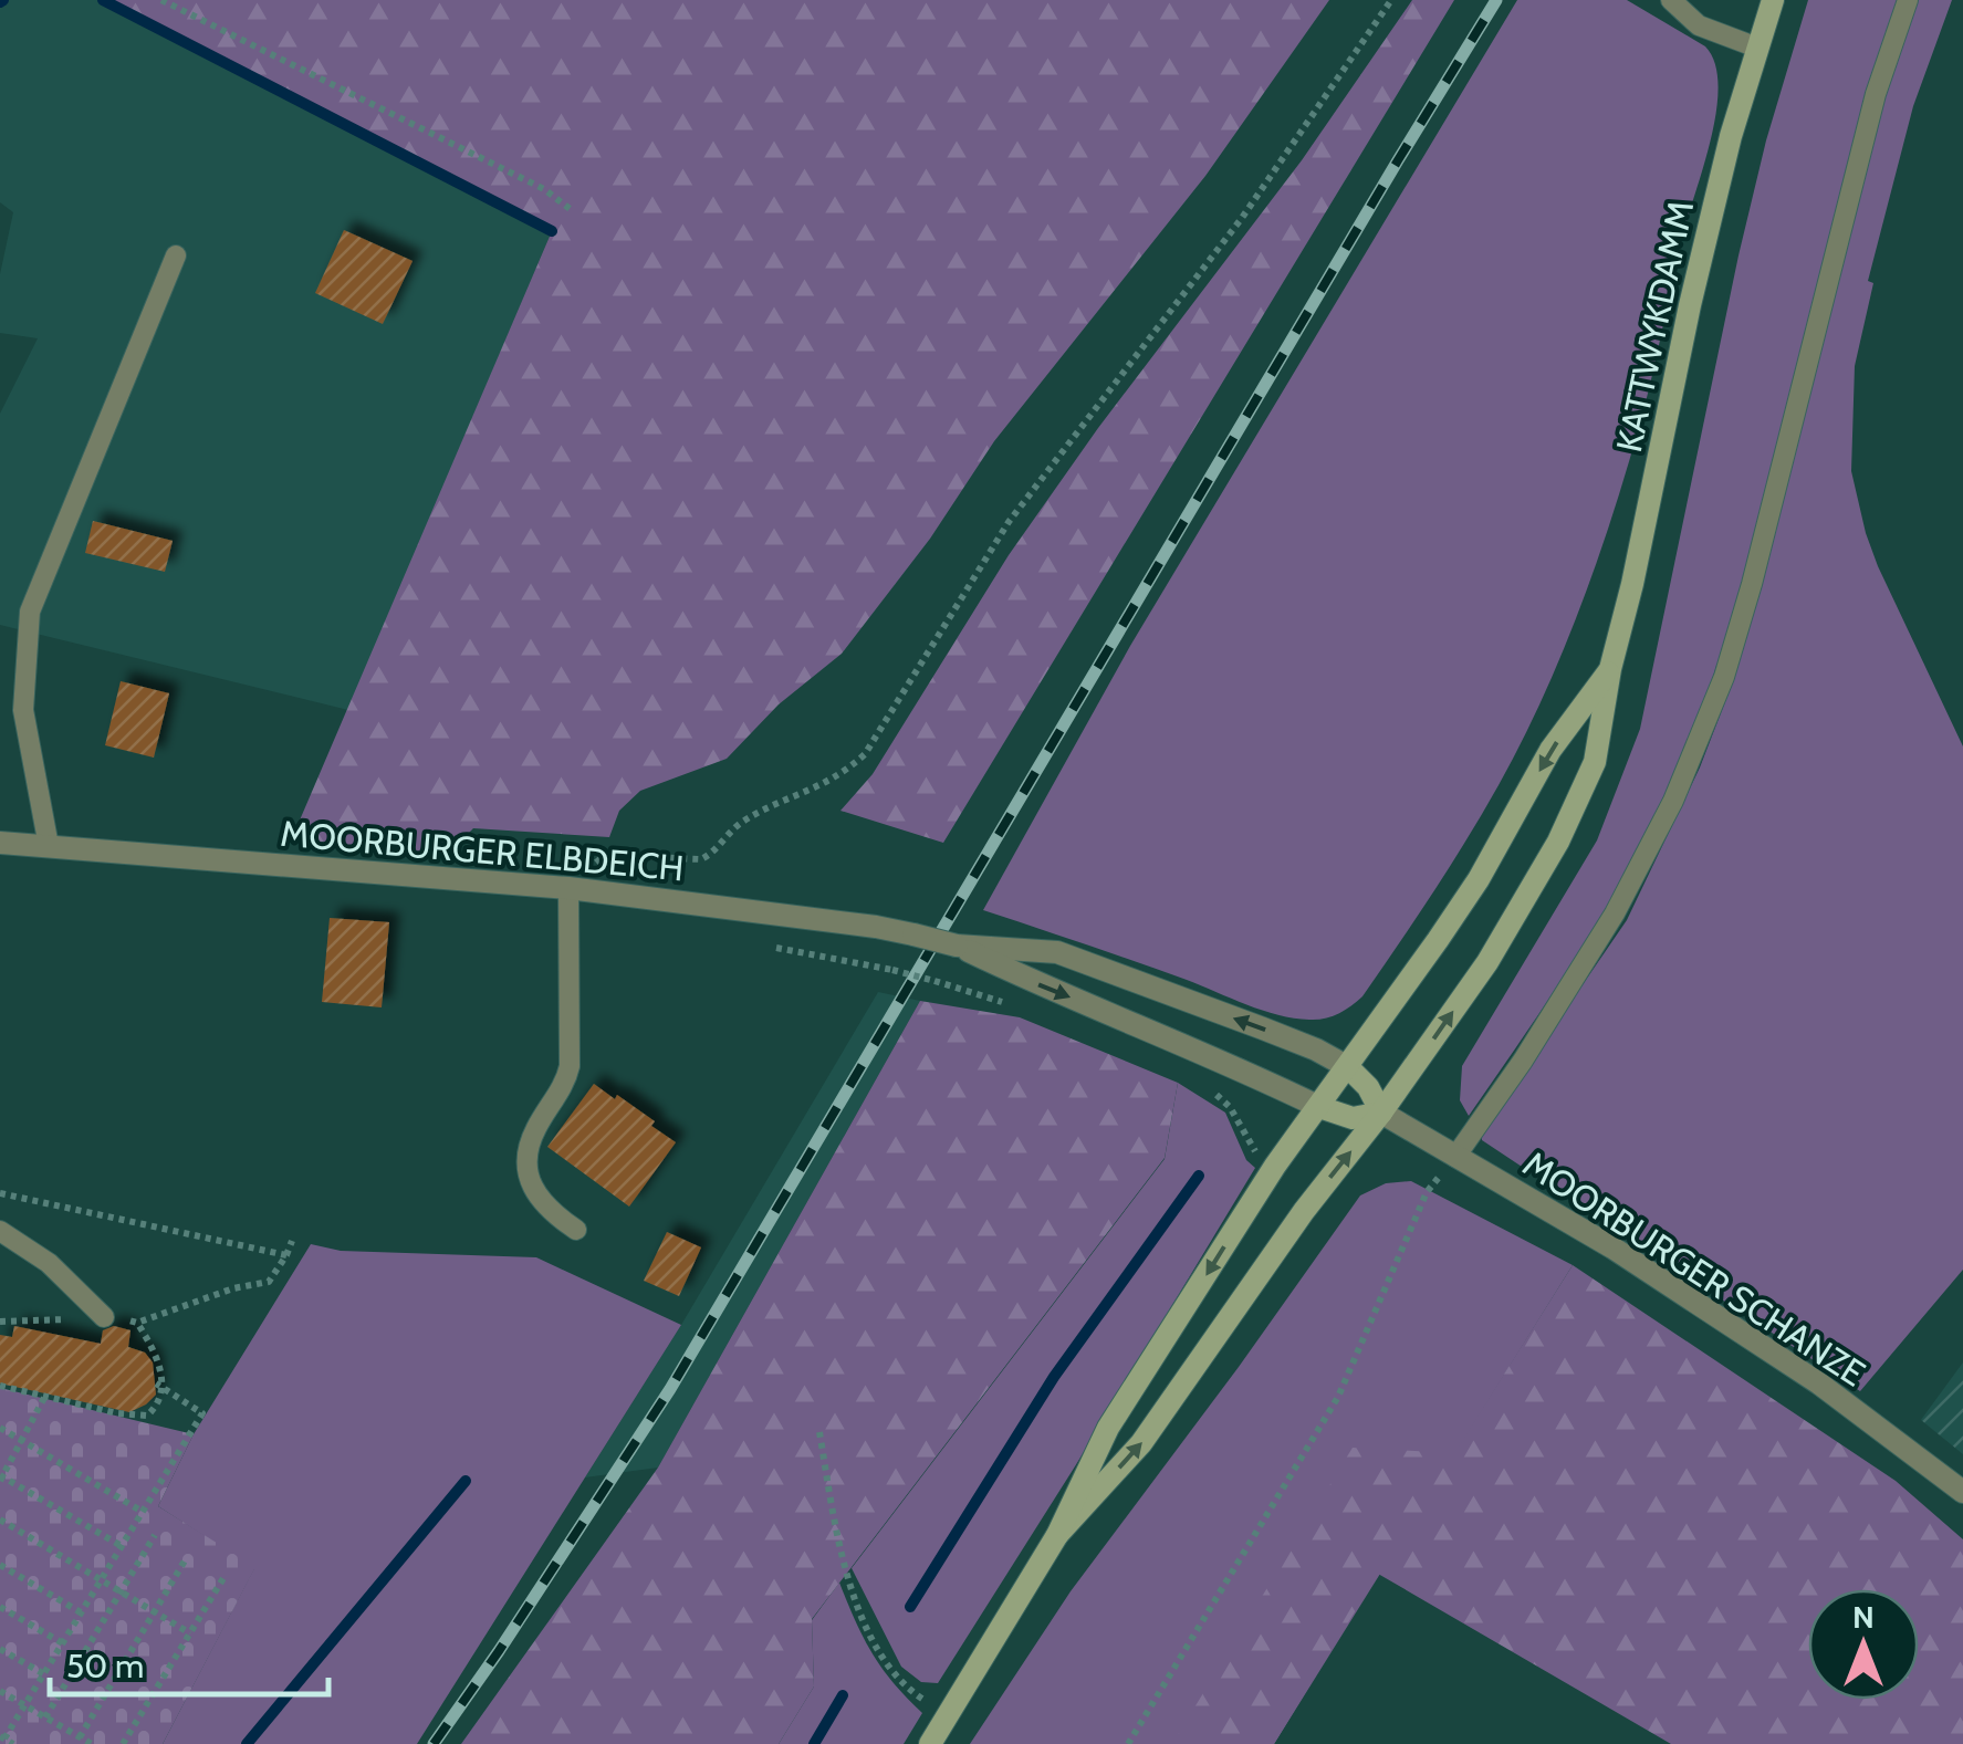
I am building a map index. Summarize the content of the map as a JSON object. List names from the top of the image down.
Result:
{
  "streets": {
    "main road": ["KATTWYKDAMM"],
    "street": ["MOORBURGER ELBDEICH", "MOORBURGER SCHANZE"]
  },
  "crossings": [
    ["KATTWYKDAMM", "MOORBURGER ELBDEICH"],
    ["KATTWYKDAMM", "MOORBURGER SCHANZE"]
  ],
  "scale_bar": "50 m",
  "north": "top"
}
